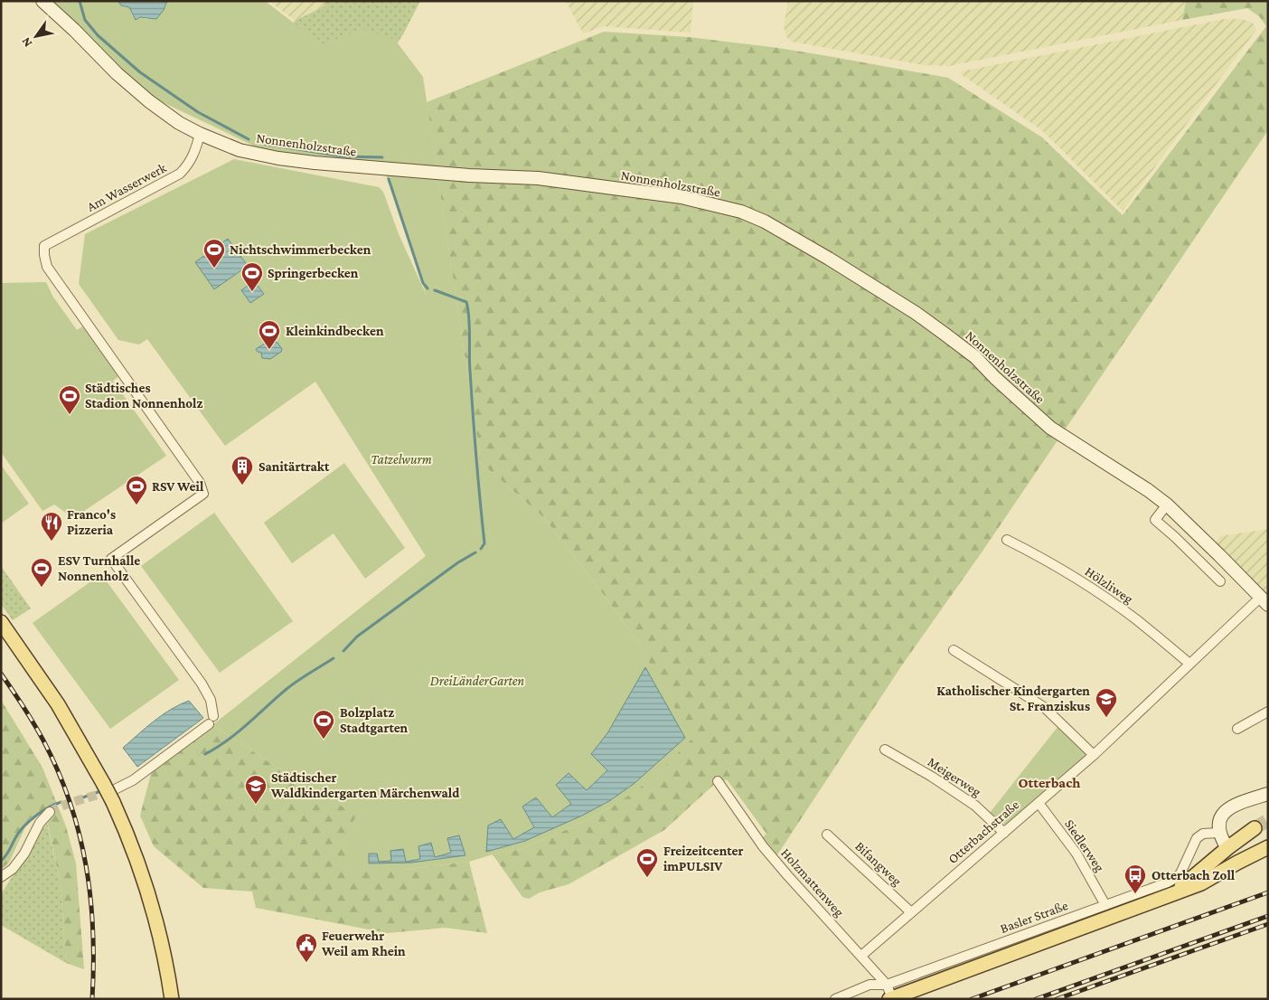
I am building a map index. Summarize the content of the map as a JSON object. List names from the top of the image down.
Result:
{
  "streets": {
    "street": [
      "Nonnenholzstraße",
      "Am Wasserwerk",
      "Hölzliweg",
      "Meigerweg",
      "Otterbachstraße",
      "Siedlerweg",
      "Bifangweg",
      "Holzmattenweg",
      "Basler Straße"
    ]
  },
  "crossings": [
    ["Nonnenholzstraße", "Am Wasserwerk"],
    ["Nonnenholzstraße", "Otterbachstraße"],
    ["Hölzliweg", "Otterbachstraße"],
    ["Meigerweg", "Otterbachstraße"],
    ["Otterbachstraße", "Siedlerweg"],
    ["Otterbachstraße", "Bifangweg"],
    ["Otterbachstraße", "Holzmattenweg"],
    ["Siedlerweg", "Basler Straße"],
    ["Holzmattenweg", "Basler Straße"]
  ],
  "districts": ["Otterbach"],
  "parks": ["Tatzelwurm", "DreiLänderGarten"],
  "places": {
    "sports": [
      "Nichtschwimmerbecken",
      "Springerbecken",
      "Kleinkindbecken",
      "Städtisches Stadion Nonnenholz",
      "RSV Weil",
      "ESV Turnhalle Nonnenholz",
      "Bolzplatz Stadtgarten",
      "Freizeitcenter imPULSIV"
    ],
    "building": ["Sanitärtrakt"],
    "restaurant": ["Franco's Pizzeria"],
    "school or university": ["Katholischer Kindergarten St. Franziskus", "Städtischer Waldkindergarten Märchenwald"],
    "bus stop": ["Otterbach Zoll"],
    "public building": ["Feuerwehr Weil am Rhein"]
  },
  "north": "bottom left"
}
